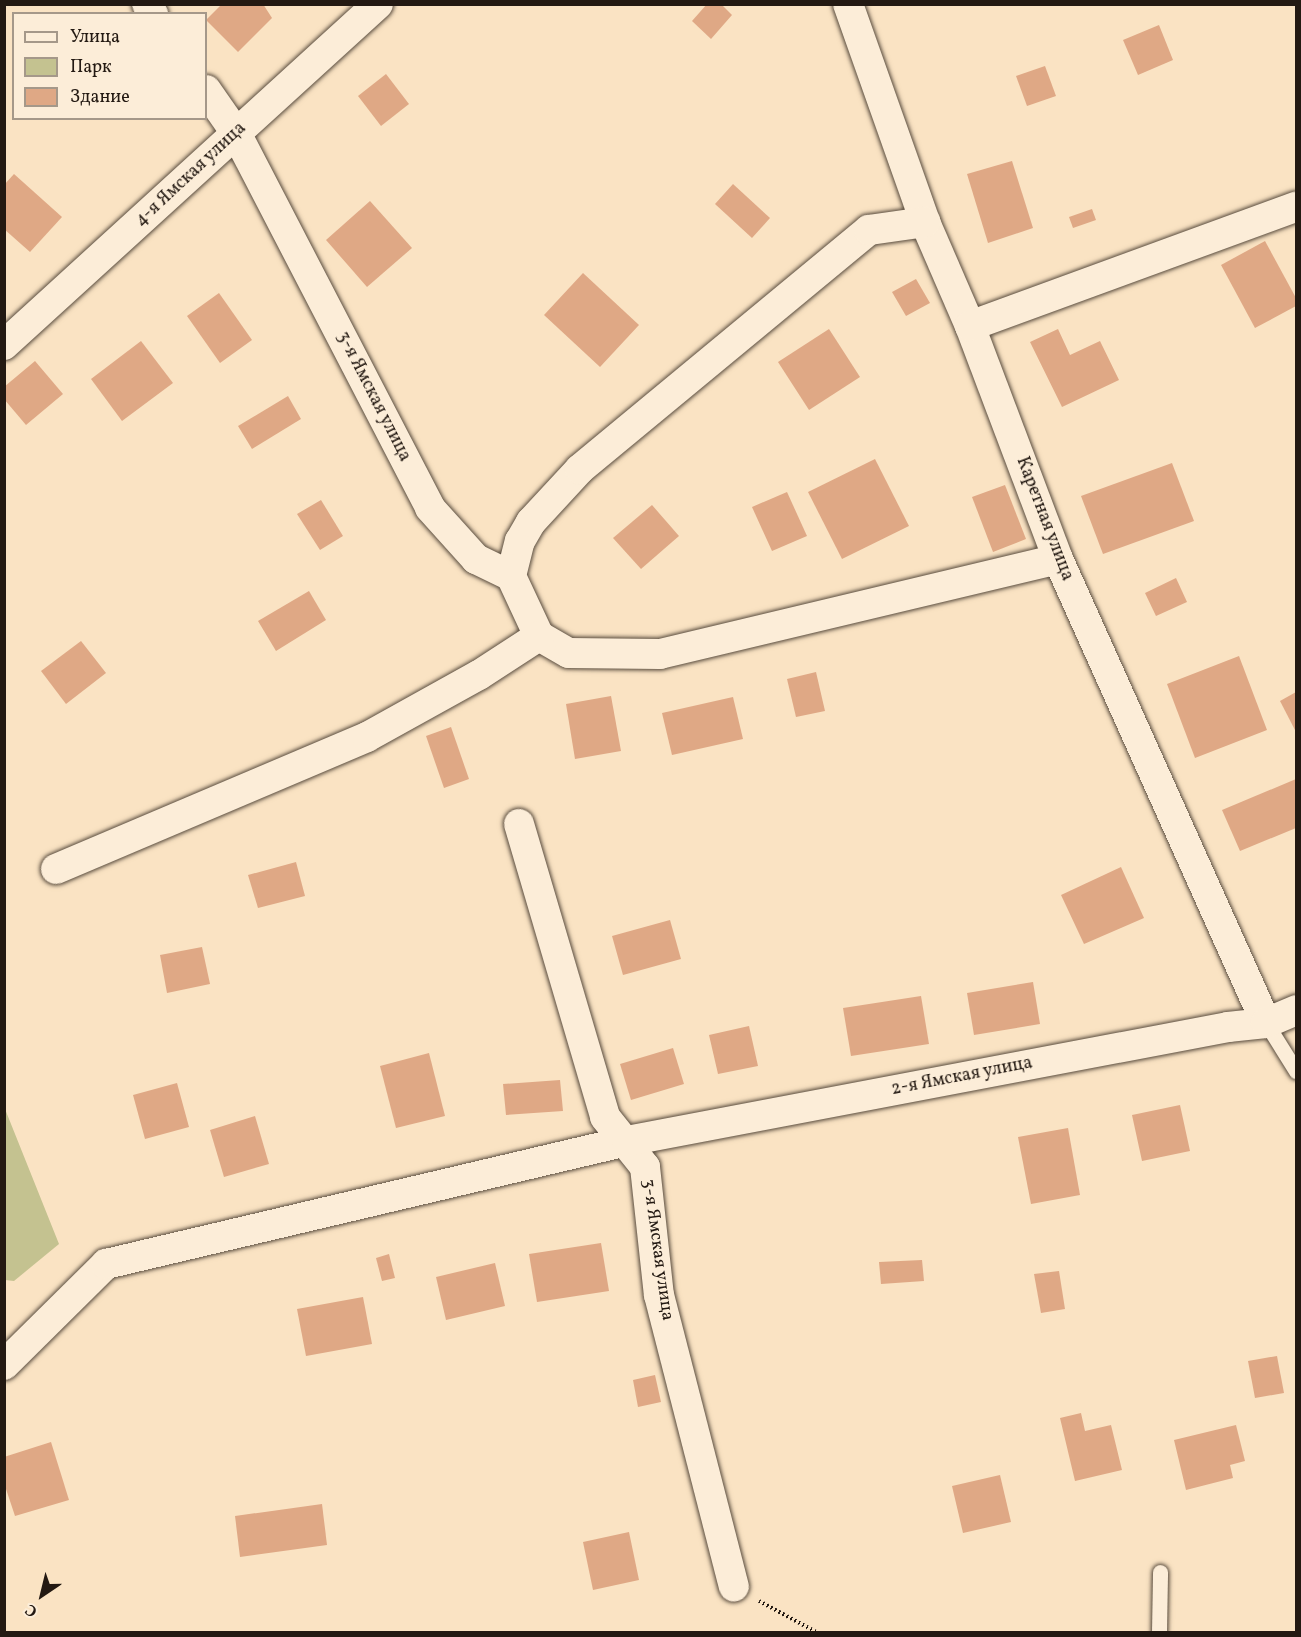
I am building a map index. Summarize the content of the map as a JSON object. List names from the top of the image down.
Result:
{
  "streets": {
    "street": [
      "4-я Ямская улица",
      "3-я Ямская улица",
      "Каретная улица",
      "2-я Ямская улица"
    ]
  },
  "crossings": [
    ["4-я Ямская улица", "3-я Ямская улица"],
    ["3-я Ямская улица", "2-я Ямская улица"],
    ["Каретная улица", "2-я Ямская улица"]
  ],
  "legend": ["Улица", "Парк", "Здание"],
  "north": "bottom left"
}
